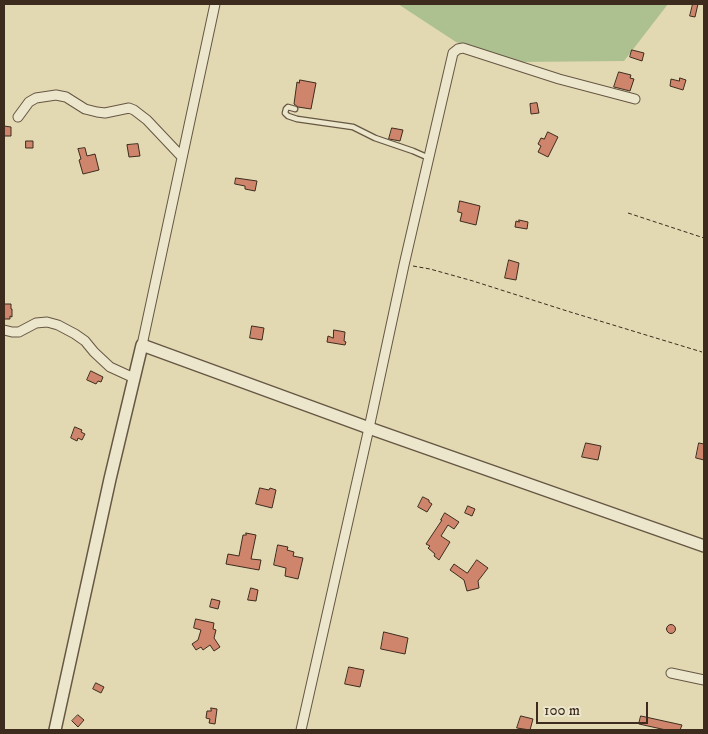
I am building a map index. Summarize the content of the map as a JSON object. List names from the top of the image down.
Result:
{
  "scale_bar": "100 m"
}
